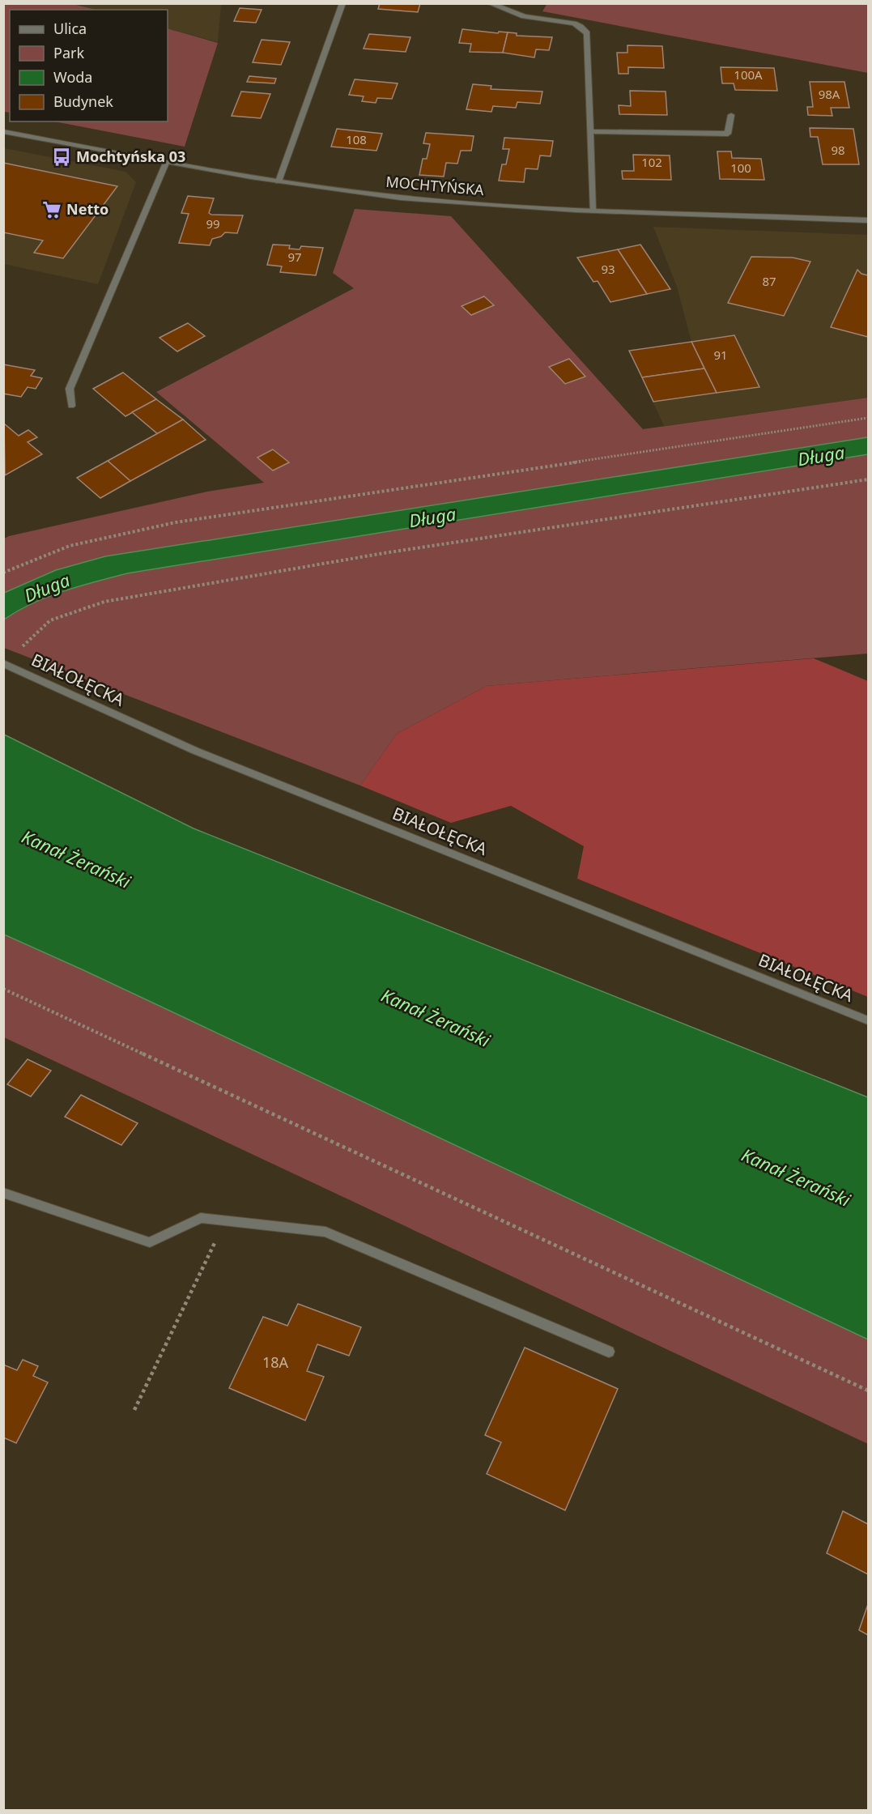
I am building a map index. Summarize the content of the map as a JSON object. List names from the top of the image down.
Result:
{
  "streets": {
    "street": ["MOCHTYŃSKA", "BIAŁOŁĘCKA"]
  },
  "water": ["Długa", "Kanał Żerański"],
  "places": {
    "bus stop": ["Mochtyńska 03"],
    "supermarket": ["Netto"]
  },
  "house_numbers": [
    "100A",
    "98A",
    "108",
    "98",
    "102",
    "100",
    "99",
    "97",
    "93",
    "87",
    "91",
    "18A"
  ],
  "legend": [
    "Ulica",
    "Park",
    "Woda",
    "Budynek"
  ]
}
